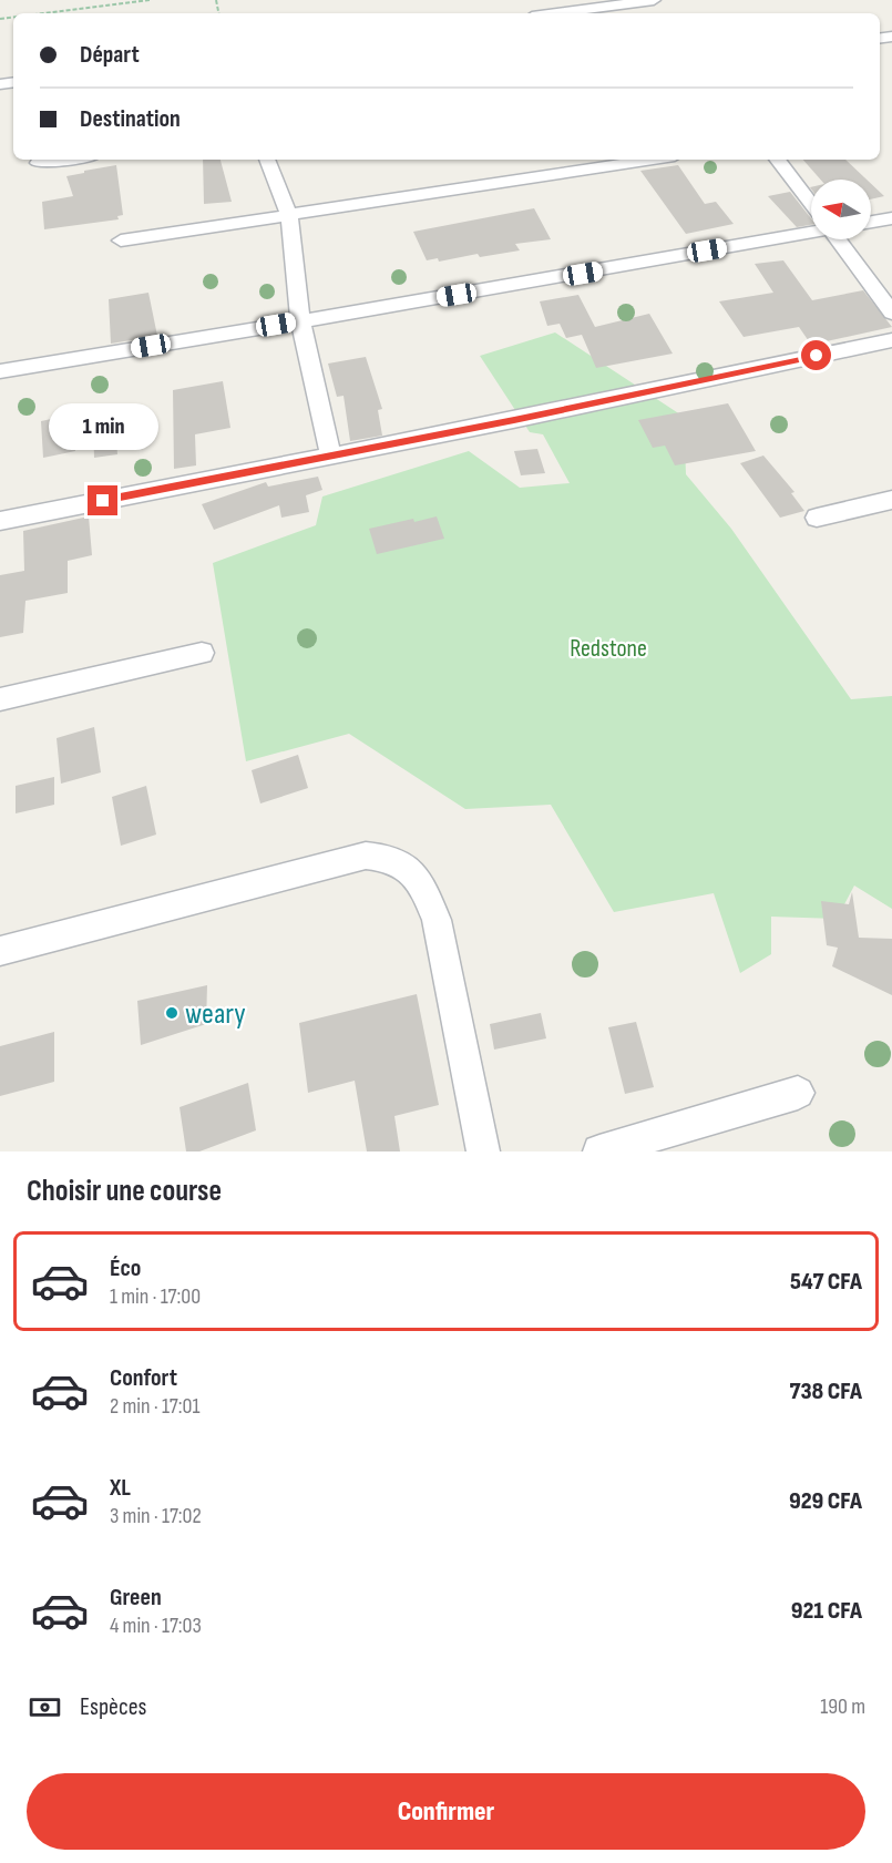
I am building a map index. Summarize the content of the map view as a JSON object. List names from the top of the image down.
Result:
{
  "parks": ["Redstone"],
  "places": ["weary"],
  "north": "left",
  "page": {
    "banner": ["Départ", "Destination"],
    "bubble": "1 min",
    "heading": "Choisir une course",
    "list": [
      {
        "name": "Éco",
        "note": "1 min · 17:00",
        "value": "547 CFA"
      },
      {
        "name": "Confort",
        "note": "2 min · 17:01",
        "value": "738 CFA"
      },
      {
        "name": "XL",
        "note": "3 min · 17:02",
        "value": "929 CFA"
      },
      {
        "name": "Green",
        "note": "4 min · 17:03",
        "value": "921 CFA"
      }
    ],
    "pay": ["Espèces", "190 m"],
    "buttons": "Confirmer"
  }
}
